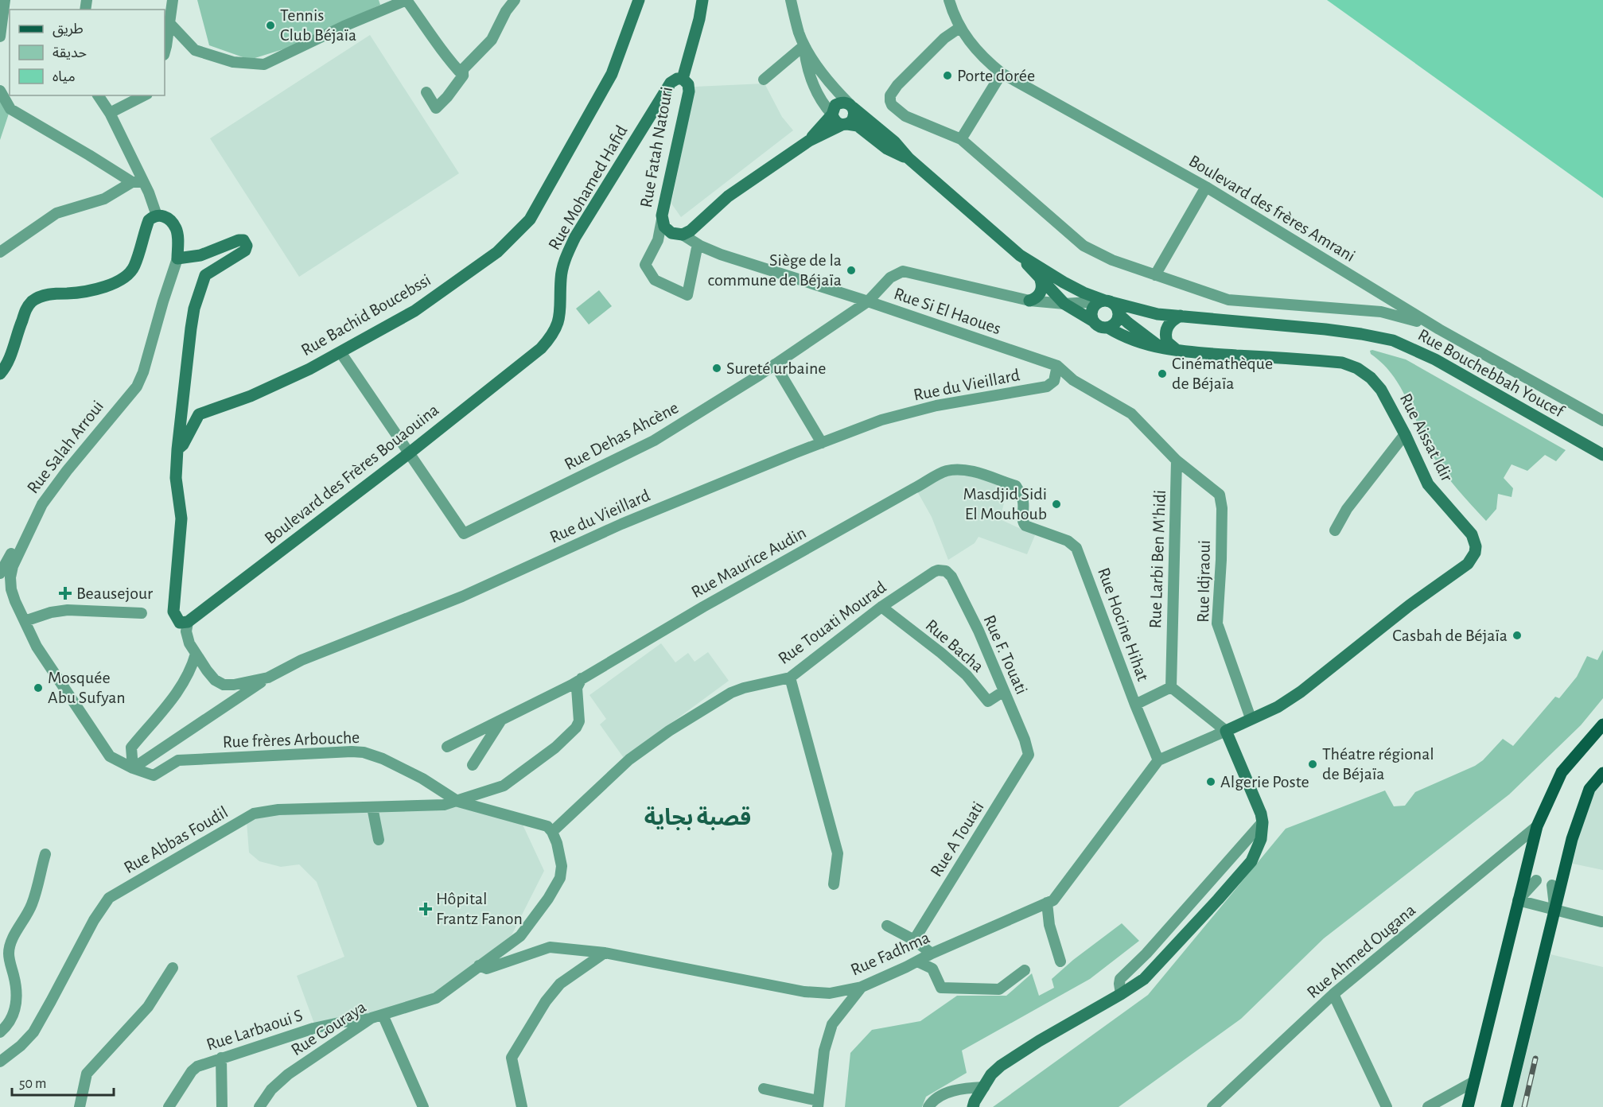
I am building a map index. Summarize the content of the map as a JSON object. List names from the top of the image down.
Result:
{
  "streets": {
    "main road": [
      "Rue Fatah Natouri",
      "Rue Mohamed Hafid",
      "Rue Bachid Boucebssi",
      "Rue Bouchebbah Youcef",
      "Rue Aissat Idir",
      "Rue Salah Arroui",
      "Boulevard des Frères Bouaouina"
    ],
    "street": [
      "Boulevard des frères Amrani",
      "Rue Si El Haoues",
      "Rue du Vieillard",
      "Rue Dehas Ahcène",
      "Rue Larbi Ben M'hidi",
      "Rue Maurice Audin",
      "Rue Idjraoui",
      "Rue Touati Mourad",
      "Rue Hocine Hihat",
      "Rue Bacha",
      "Rue F. Touati",
      "Rue frères Arbouche",
      "Rue A Touati",
      "Rue Abbas Foudil",
      "Rue Ahmed Ougana",
      "Rue Fadhma",
      "Rue Gouraya",
      "Rue Larbaoui S"
    ]
  },
  "crossings": [
    ["Rue Fatah Natouri", "Rue Mohamed Hafid"],
    ["Rue Fatah Natouri", "Rue Si El Haoues"],
    ["Rue Mohamed Hafid", "Boulevard des Frères Bouaouina"],
    ["Rue Si El Haoues", "Rue du Vieillard"],
    ["Rue Si El Haoues", "Rue Dehas Ahcène"],
    ["Rue Si El Haoues", "Rue Larbi Ben M'hidi"],
    ["Rue Si El Haoues", "Rue Idjraoui"],
    ["Rue Bouchebbah Youcef", "Rue Aissat Idir"],
    ["Rue du Vieillard", "Boulevard des Frères Bouaouina"],
    ["Rue Dehas Ahcène", "Boulevard des Frères Bouaouina"],
    ["Rue Aissat Idir", "Rue Idjraoui"],
    ["Rue Salah Arroui", "Rue frères Arbouche"],
    ["Rue Larbi Ben M'hidi", "Rue Idjraoui"],
    ["Rue Maurice Audin", "Rue Hocine Hihat"],
    ["Rue Touati Mourad", "Rue Bacha"],
    ["Rue Touati Mourad", "Rue F. Touati"],
    ["Rue Touati Mourad", "Rue frères Arbouche"],
    ["Rue Touati Mourad", "Rue Gouraya"],
    ["Rue Hocine Hihat", "Rue Fadhma"],
    ["Rue Bacha", "Rue F. Touati"],
    ["Rue F. Touati", "Rue A Touati"],
    ["Rue frères Arbouche", "Rue Abbas Foudil"],
    ["Rue frères Arbouche", "Rue Gouraya"],
    ["Rue Fadhma", "Rue Gouraya"],
    ["Rue Gouraya", "Rue Larbaoui S"]
  ],
  "districts": ["قصبة بجاية"],
  "places": {
    "other": [
      "Tennis Club Béjaïa",
      "Porte dorée",
      "Siège de la commune de Béjaïa",
      "Sureté urbaine",
      "Cinémathèque de Béjaïa",
      "Masdjid Sidi El Mouhoub",
      "Casbah de Béjaïa",
      "Mosquée Abu Sufyan",
      "Théatre régional de Béjaïa",
      "Algerie Poste"
    ],
    "health": ["Beausejour", "Hôpital Frantz Fanon"]
  },
  "legend": ["طريق", "حديقة", "مياه"],
  "scale_bar": "50 m"
}
